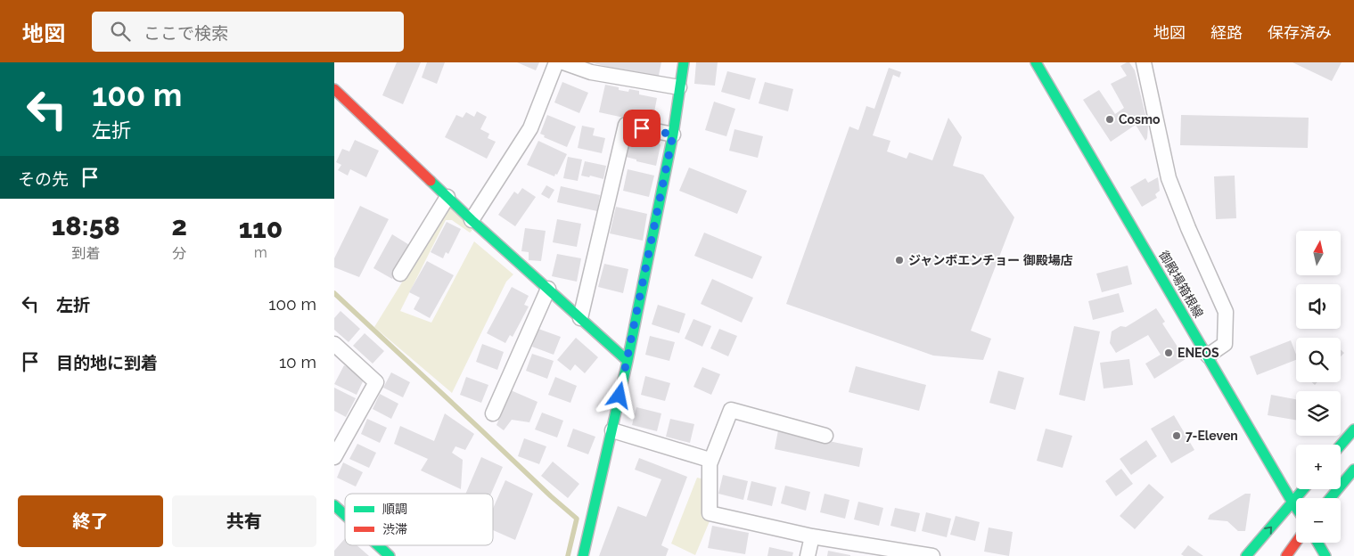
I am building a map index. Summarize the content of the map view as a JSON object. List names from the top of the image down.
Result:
{
  "streets": {
    "street": ["御殿場箱根線"]
  },
  "places": [
    "Cosmo",
    "ジャンボエンチョー 御殿場店",
    "ENEOS",
    "7-Eleven"
  ],
  "legend": ["順調", "渋滞"],
  "north": "top",
  "page": {
    "header": "地図",
    "search": "ここで検索",
    "nav": ["地図", "経路", "保存済み"],
    "turn": ["100 m", "左折"],
    "then": "その先",
    "eta": [
      "18:58",
      "到着",
      "2",
      "分",
      "110",
      "m"
    ],
    "map_buttons": ["+", "−"],
    "list": [
      {
        "name": "左折",
        "value": "100 m"
      },
      {
        "name": "目的地に到着",
        "value": "10 m"
      }
    ],
    "buttons": ["終了", "共有"]
  }
}
